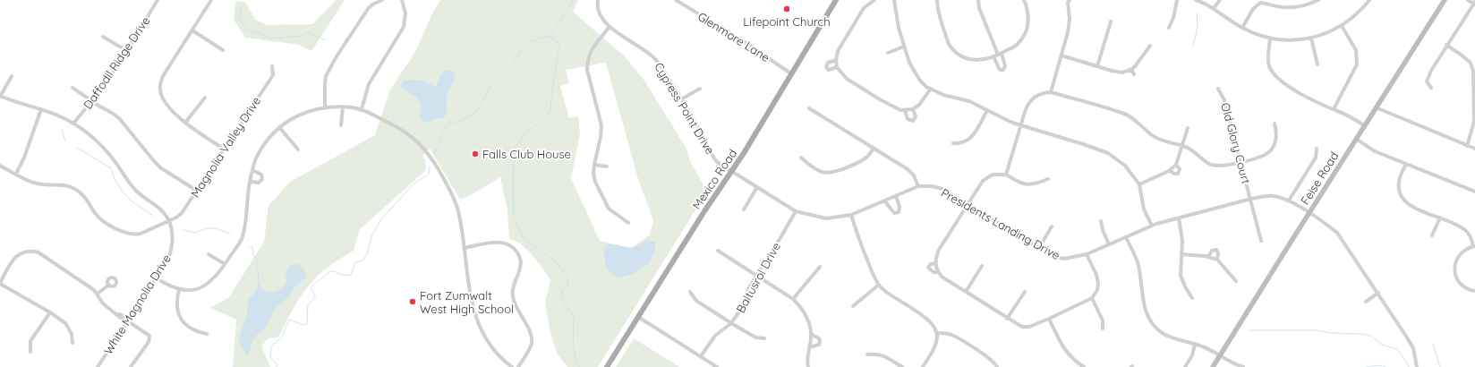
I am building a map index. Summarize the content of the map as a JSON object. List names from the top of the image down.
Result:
{
  "streets": {
    "main road": ["Feise Road", "Mexico Road"],
    "street": [
      "Glenmore Lane",
      "Daffodil Ridge Drive",
      "Cypress Point Drive",
      "Old Glory Court",
      "Magnolia Valley Drive",
      "Presidents Landing Drive",
      "Baltusrol Drive",
      "White Magnolia Drive"
    ]
  },
  "crossings": [
    ["Glenmore Lane", "Mexico Road"],
    ["Daffodil Ridge Drive", "White Magnolia Drive"],
    ["Cypress Point Drive", "Mexico Road"],
    ["Cypress Point Drive", "Presidents Landing Drive"],
    ["Old Glory Court", "Presidents Landing Drive"],
    ["Magnolia Valley Drive", "White Magnolia Drive"],
    ["Feise Road", "Presidents Landing Drive"],
    ["Mexico Road", "Presidents Landing Drive"],
    ["Presidents Landing Drive", "Baltusrol Drive"]
  ],
  "places": ["Lifepoint Church", "Falls Club House", "Fort Zumwalt West High School"]
}
